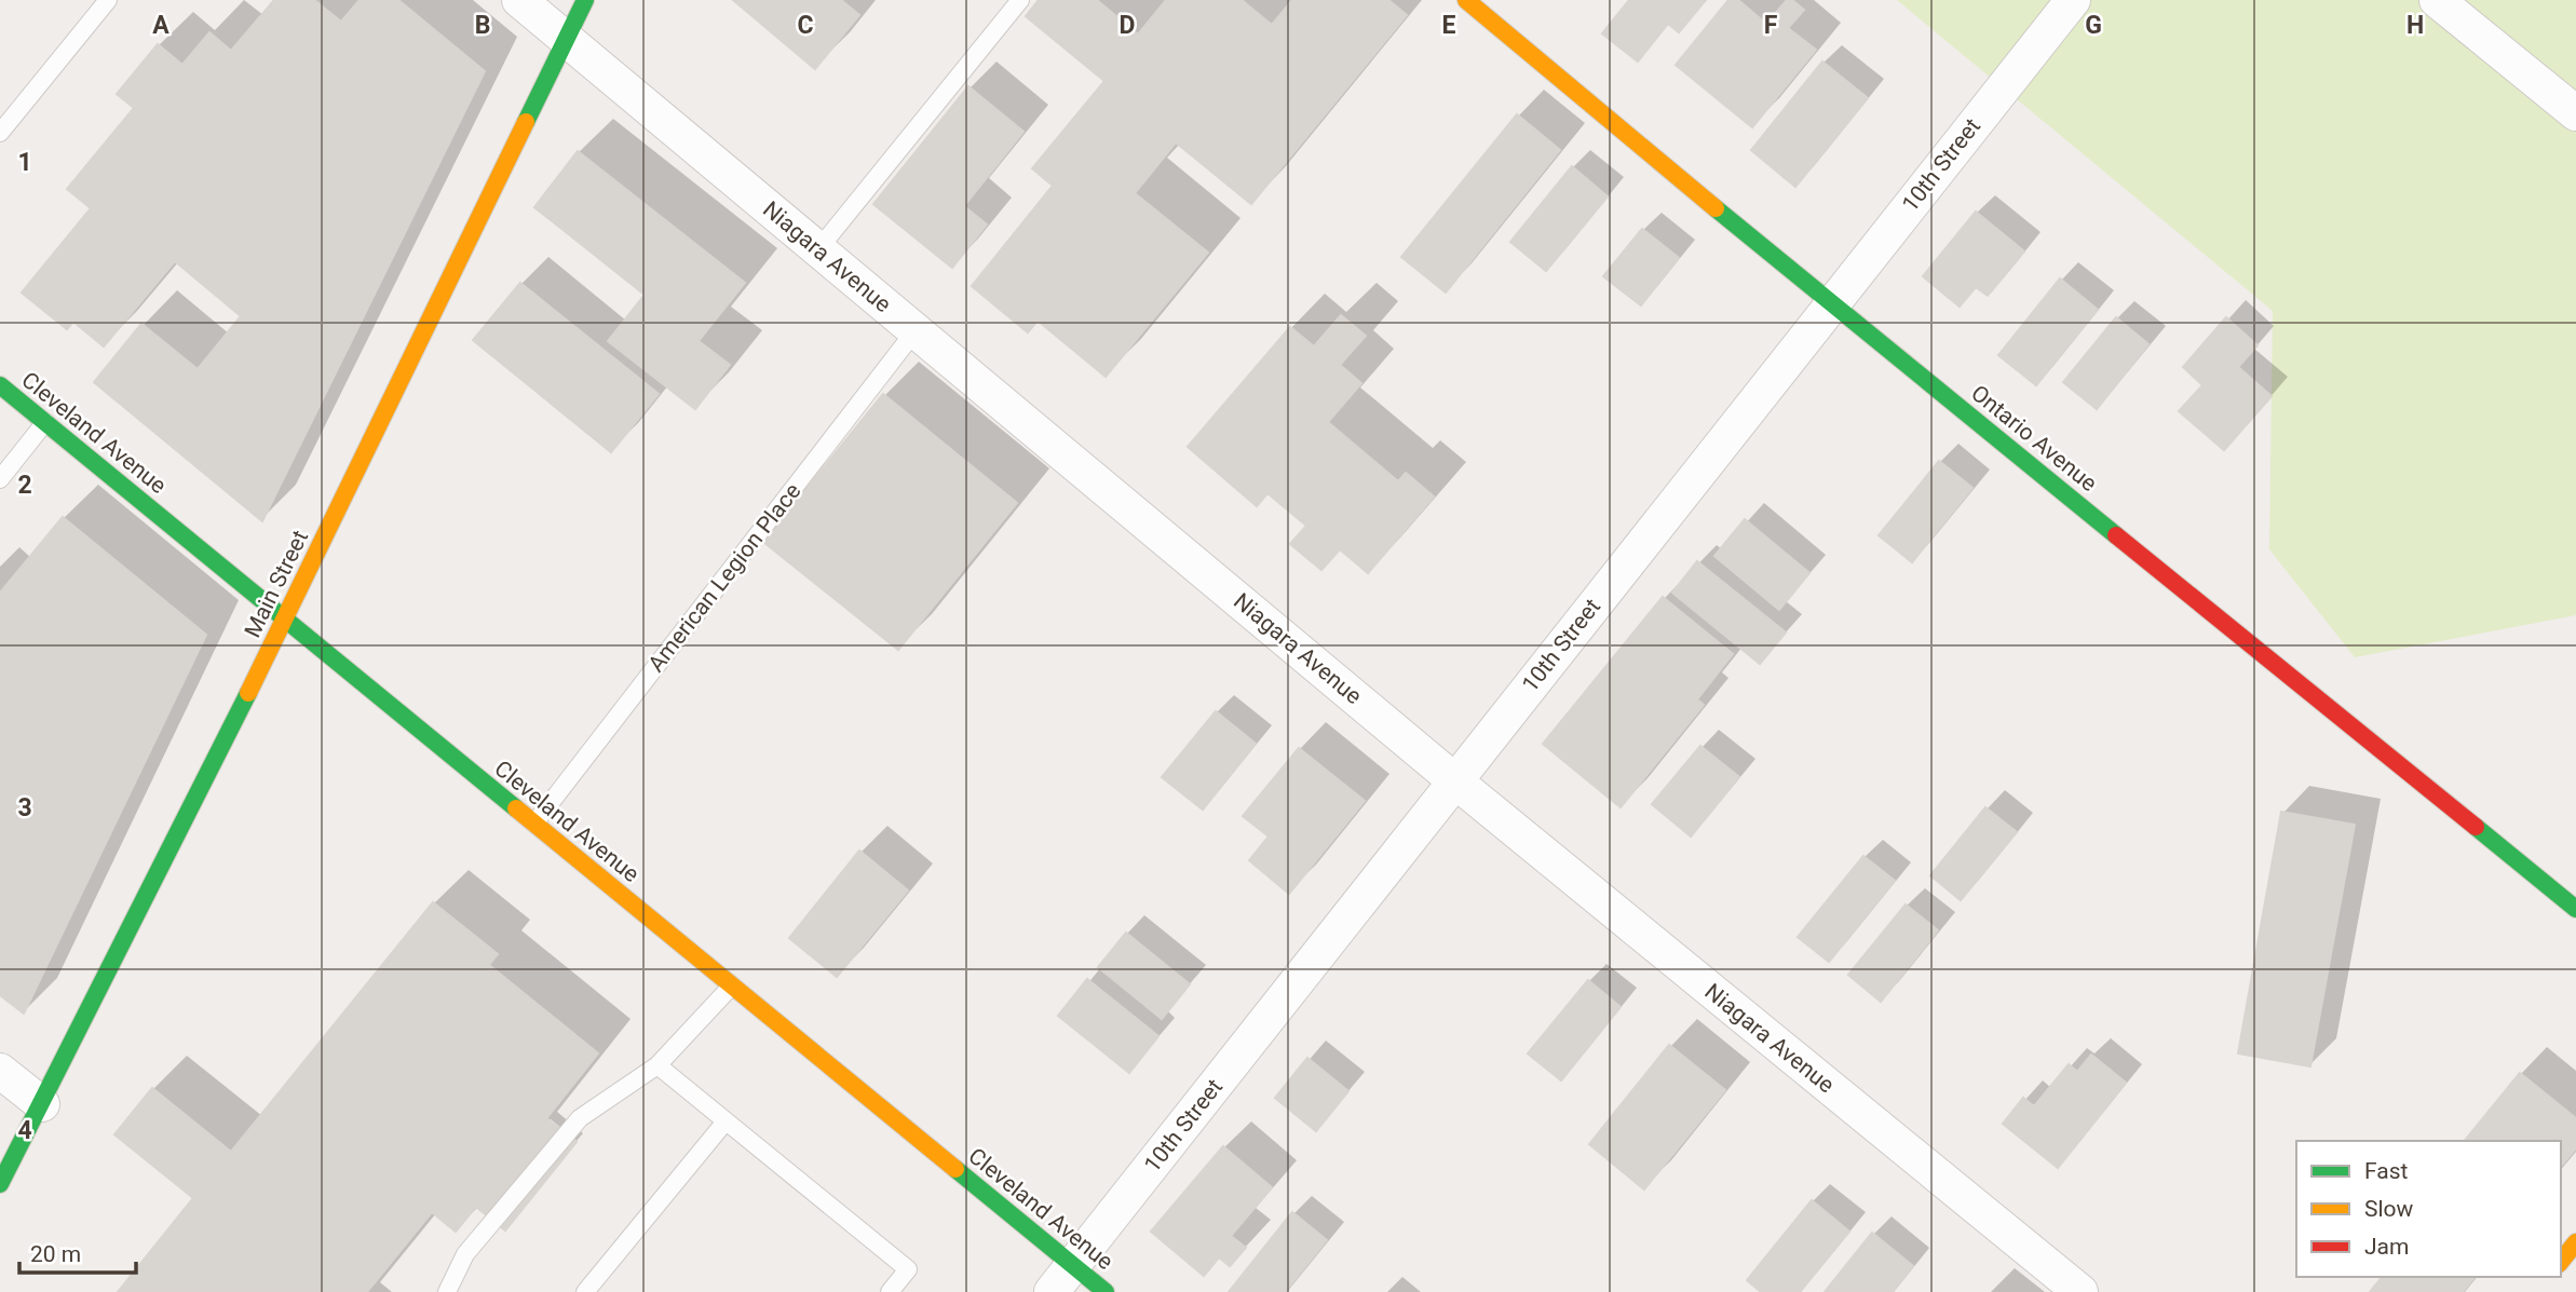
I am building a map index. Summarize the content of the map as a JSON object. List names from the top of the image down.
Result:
{
  "streets": {
    "main road": ["Cleveland Avenue", "Ontario Avenue", "Main Street"],
    "street": ["10th Street", "Niagara Avenue"],
    "lane": ["American Legion Place"]
  },
  "crossings": [
    ["10th Street", "Niagara Avenue"],
    ["10th Street", "Cleveland Avenue"],
    ["10th Street", "Ontario Avenue"],
    ["Niagara Avenue", "American Legion Place"],
    ["Niagara Avenue", "Main Street"],
    ["Cleveland Avenue", "American Legion Place"],
    ["Cleveland Avenue", "Main Street"]
  ],
  "legend": ["Fast", "Slow", "Jam"],
  "scale_bar": "20 m",
  "grid": {
    "columns": [
      "A",
      "B",
      "C",
      "D",
      "E",
      "F",
      "G",
      "H"
    ],
    "rows": [
      "1",
      "2",
      "3",
      "4"
    ]
  }
}
